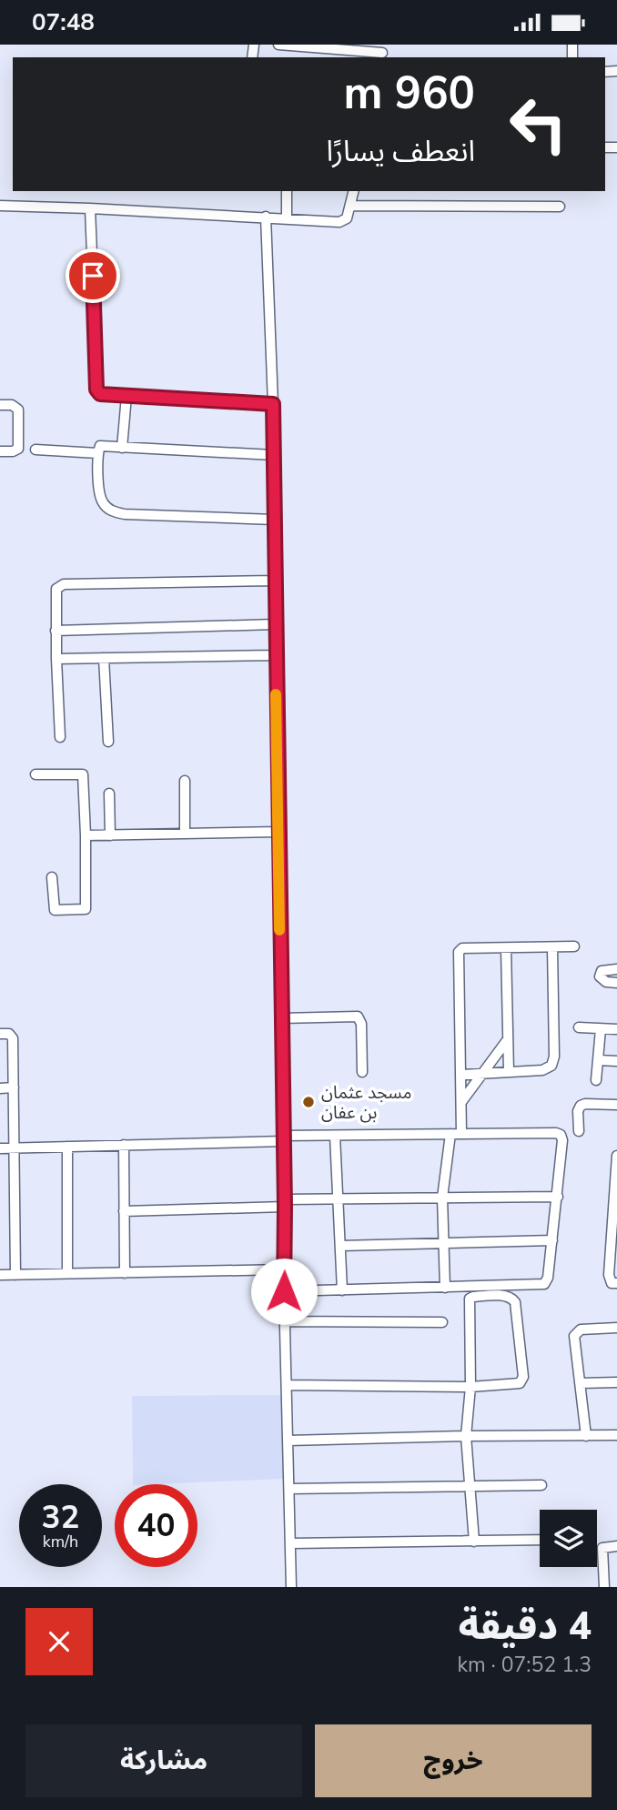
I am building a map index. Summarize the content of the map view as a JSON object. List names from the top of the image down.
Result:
{
  "places": ["مسجد عثمان بن عفان"],
  "page": {
    "status": "07:48",
    "turn": ["960 m", "انعطف يسارًا"],
    "speed": "32 km/h",
    "limit": "40",
    "heading": ["4 دقيقة", "1.3 km · 07:52"],
    "buttons": ["خروج", "مشاركة"]
  }
}
